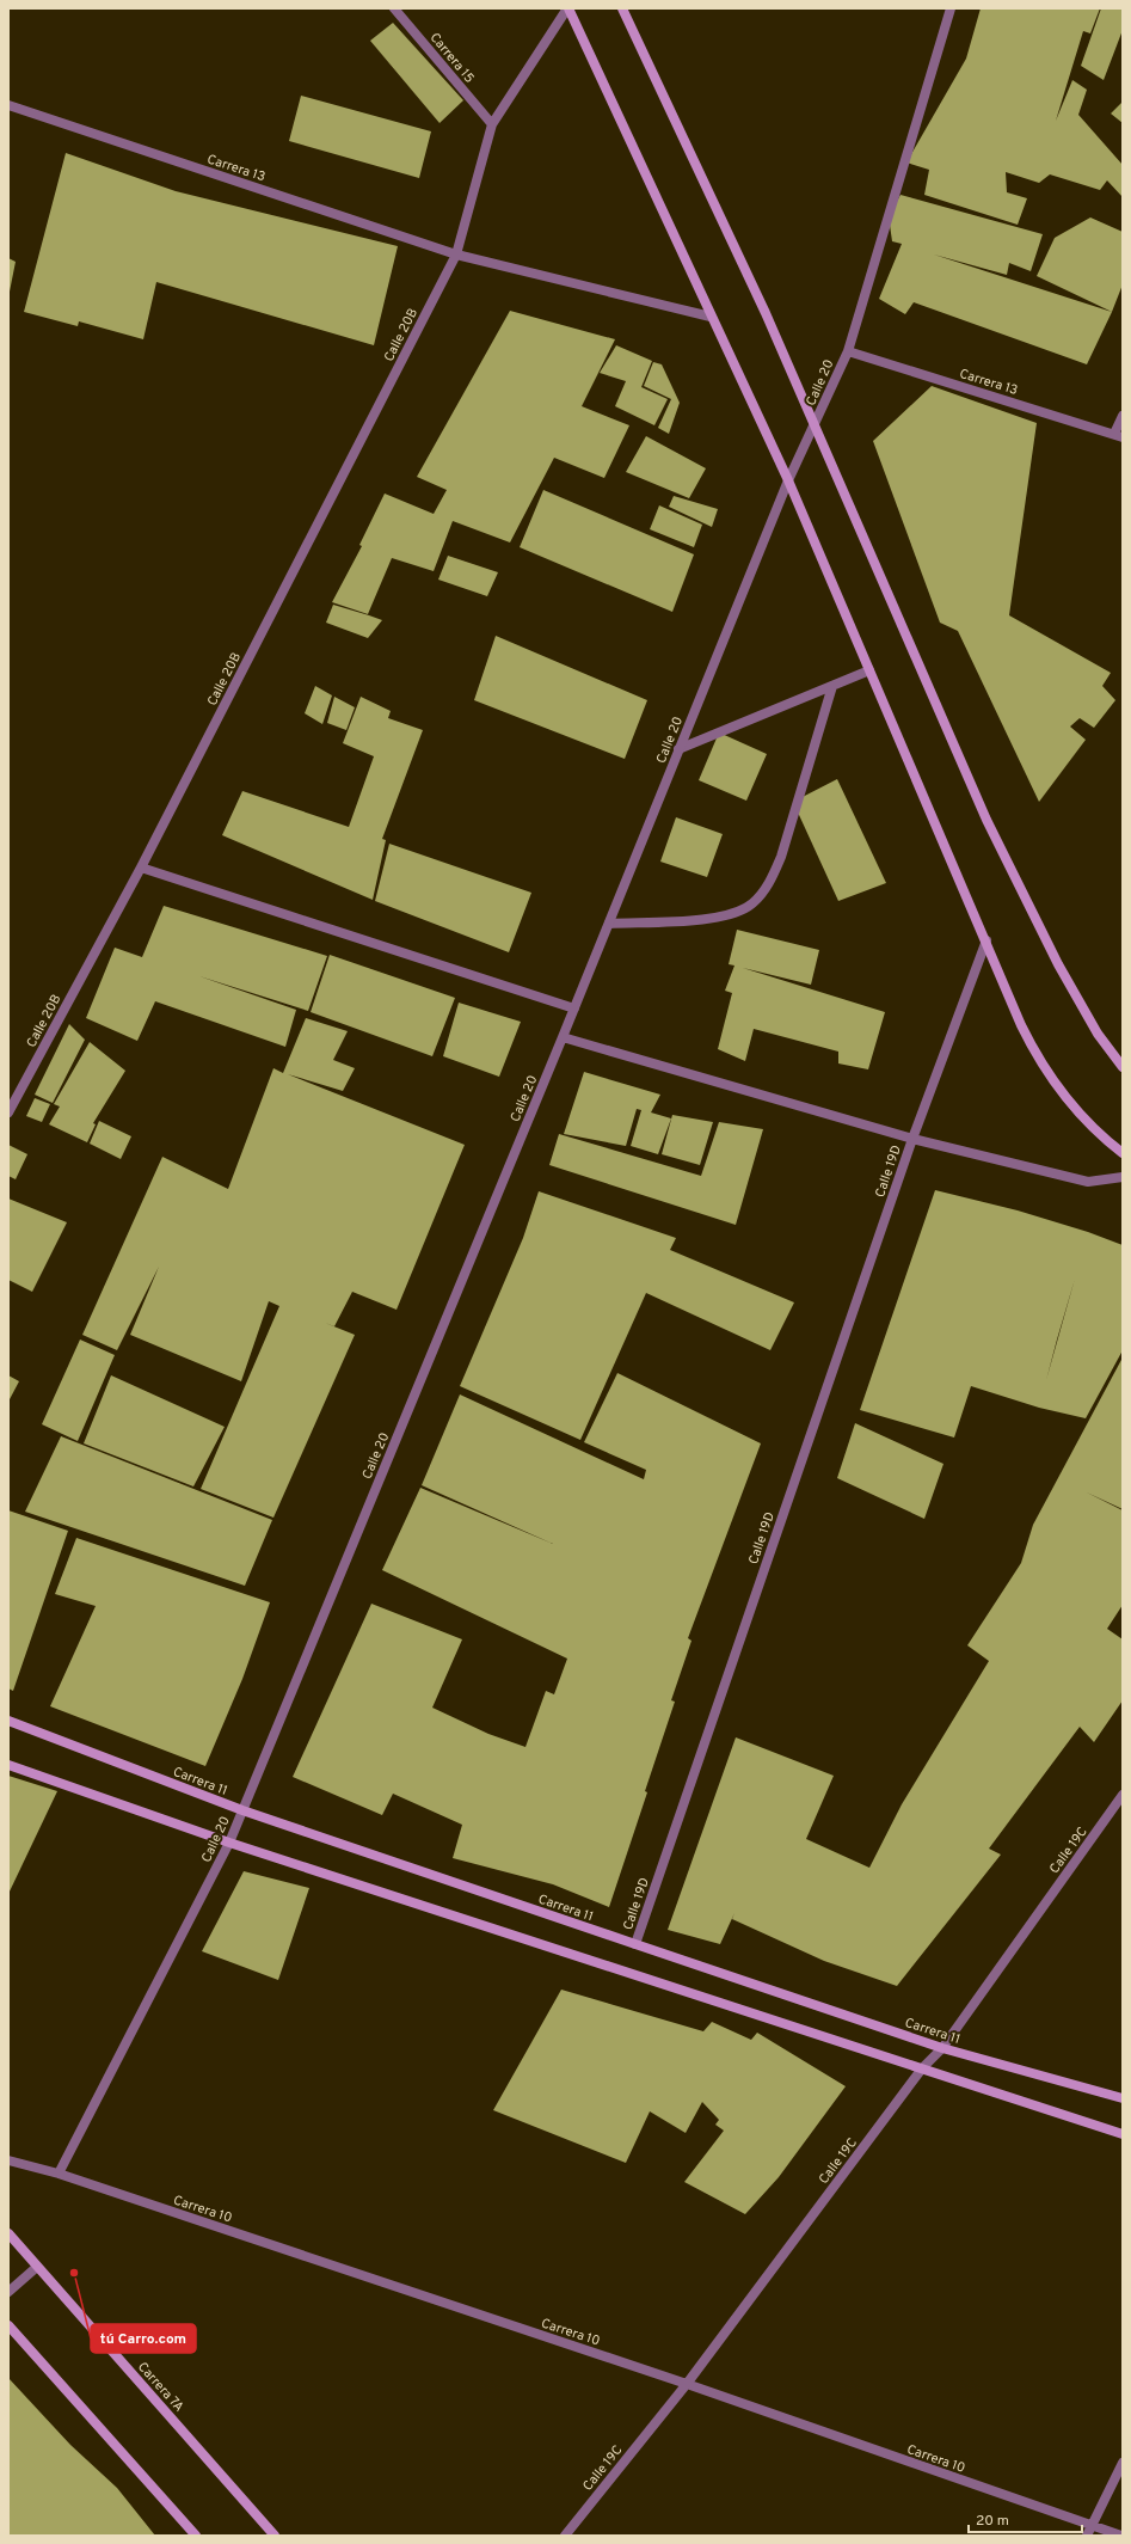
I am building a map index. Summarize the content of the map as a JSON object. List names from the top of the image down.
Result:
{
  "streets": {
    "street": [
      "Carrera 15",
      "Carrera 13",
      "Calle 20B",
      "Calle 20",
      "Calle 19D",
      "Carrera 11",
      "Calle 19C",
      "Carrera 10",
      "Carrera 7A"
    ]
  },
  "crossings": [
    ["Carrera 15", "Calle 20B"],
    ["Carrera 13", "Calle 20B"],
    ["Carrera 13", "Calle 20"],
    ["Calle 20", "Carrera 11"],
    ["Calle 20", "Carrera 10"],
    ["Calle 19D", "Carrera 11"],
    ["Carrera 11", "Calle 19C"],
    ["Calle 19C", "Carrera 10"]
  ],
  "places": ["tú Carro.com"],
  "scale_bar": "20 m"
}
